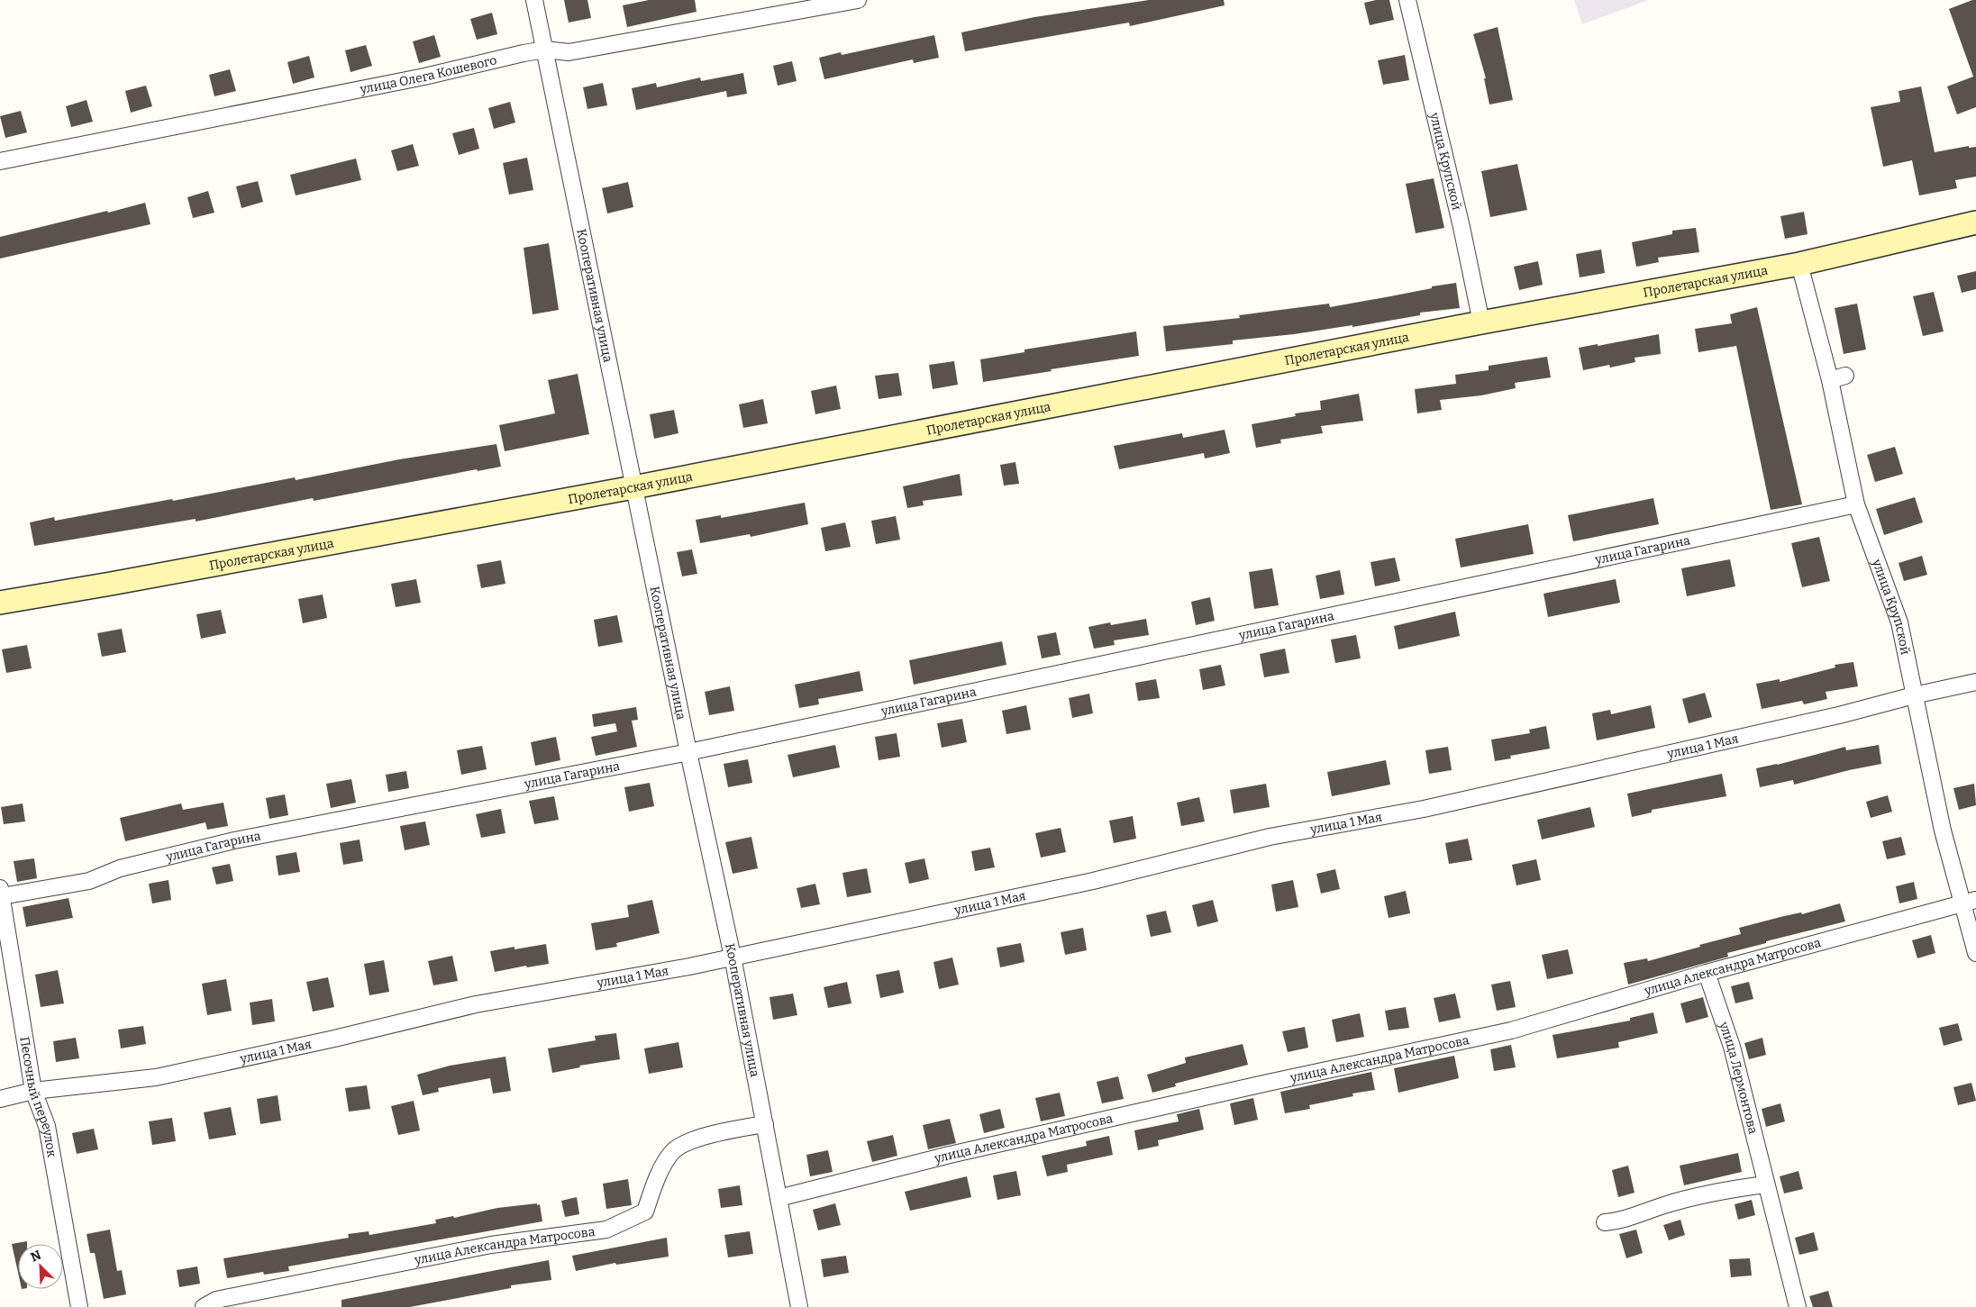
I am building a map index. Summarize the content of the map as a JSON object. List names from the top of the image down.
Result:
{
  "streets": {
    "main road": ["Пролетарская улица"],
    "street": [
      "улица Олега Кошевого",
      "улица Крупской",
      "Кооперативная улица",
      "улица Гагарина",
      "улица 1 Мая",
      "улица Александра Матросова",
      "улица Лермонтова",
      "Песочный переулок"
    ]
  },
  "crossings": [
    ["улица Олега Кошевого", "Кооперативная улица"],
    ["улица Крупской", "Пролетарская улица"],
    ["улица Крупской", "улица Гагарина"],
    ["улица Крупской", "улица 1 Мая"],
    ["улица Крупской", "улица Александра Матросова"],
    ["Пролетарская улица", "Кооперативная улица"],
    ["Кооперативная улица", "улица Гагарина"],
    ["Кооперативная улица", "улица 1 Мая"],
    ["Кооперативная улица", "улица Александра Матросова"],
    ["улица Гагарина", "Песочный переулок"],
    ["улица 1 Мая", "Песочный переулок"],
    ["улица Александра Матросова", "улица Лермонтова"]
  ],
  "north": "top left"
}
